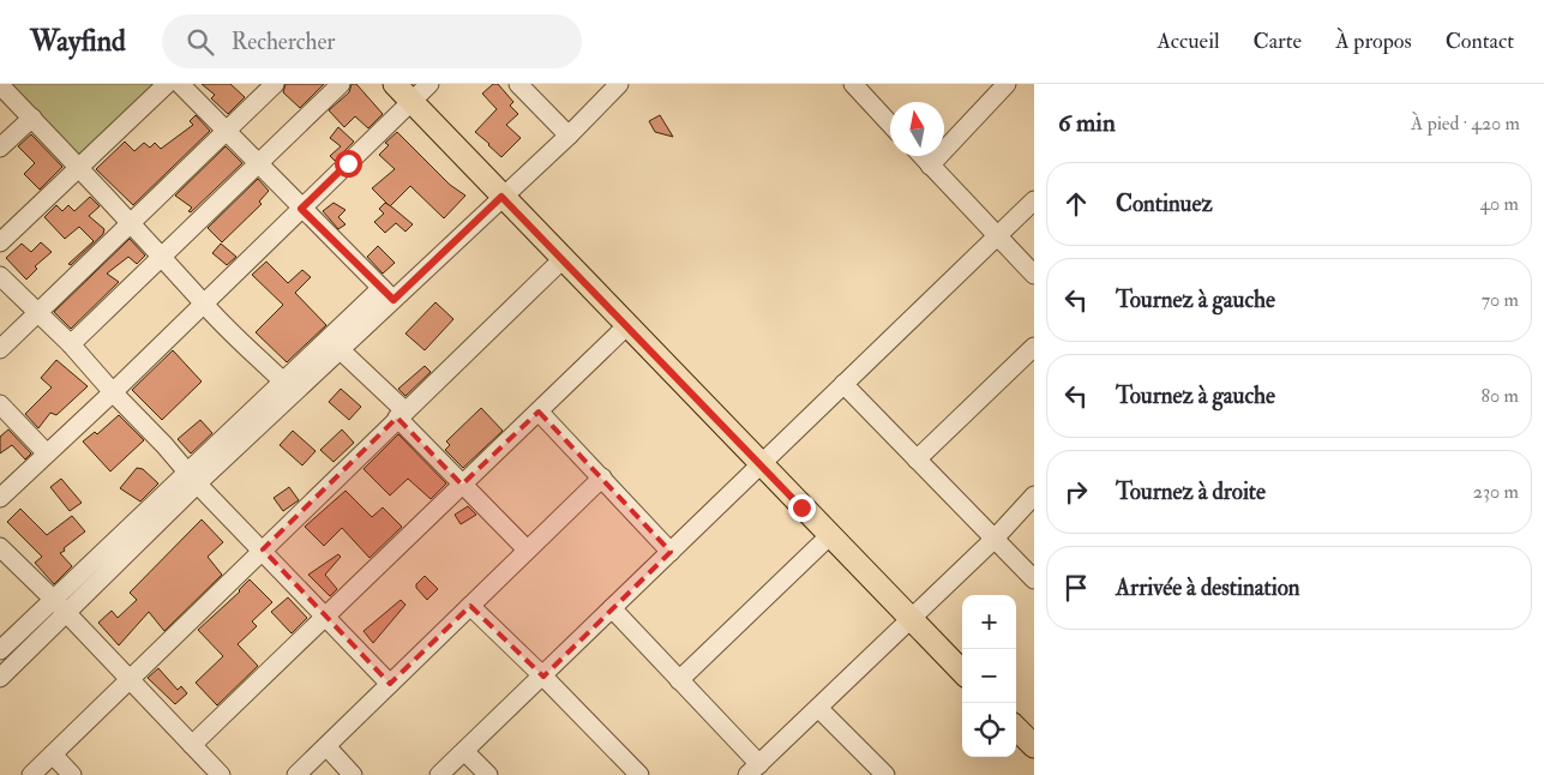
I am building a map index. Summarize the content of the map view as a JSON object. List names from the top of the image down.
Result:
{
  "north": "top",
  "page": {
    "header": "Wayfind",
    "search": "Rechercher",
    "nav": [
      "Accueil",
      "Carte",
      "À propos",
      "Contact"
    ],
    "heading": ["6 min", "À pied · 420 m"],
    "list": [
      ["Continuez", "40 m"],
      ["Tournez à gauche", "70 m"],
      ["Tournez à gauche", "80 m"],
      ["Tournez à droite", "230 m"],
      "Arrivée à destination"
    ],
    "map_buttons": ["+", "−"]
  }
}
